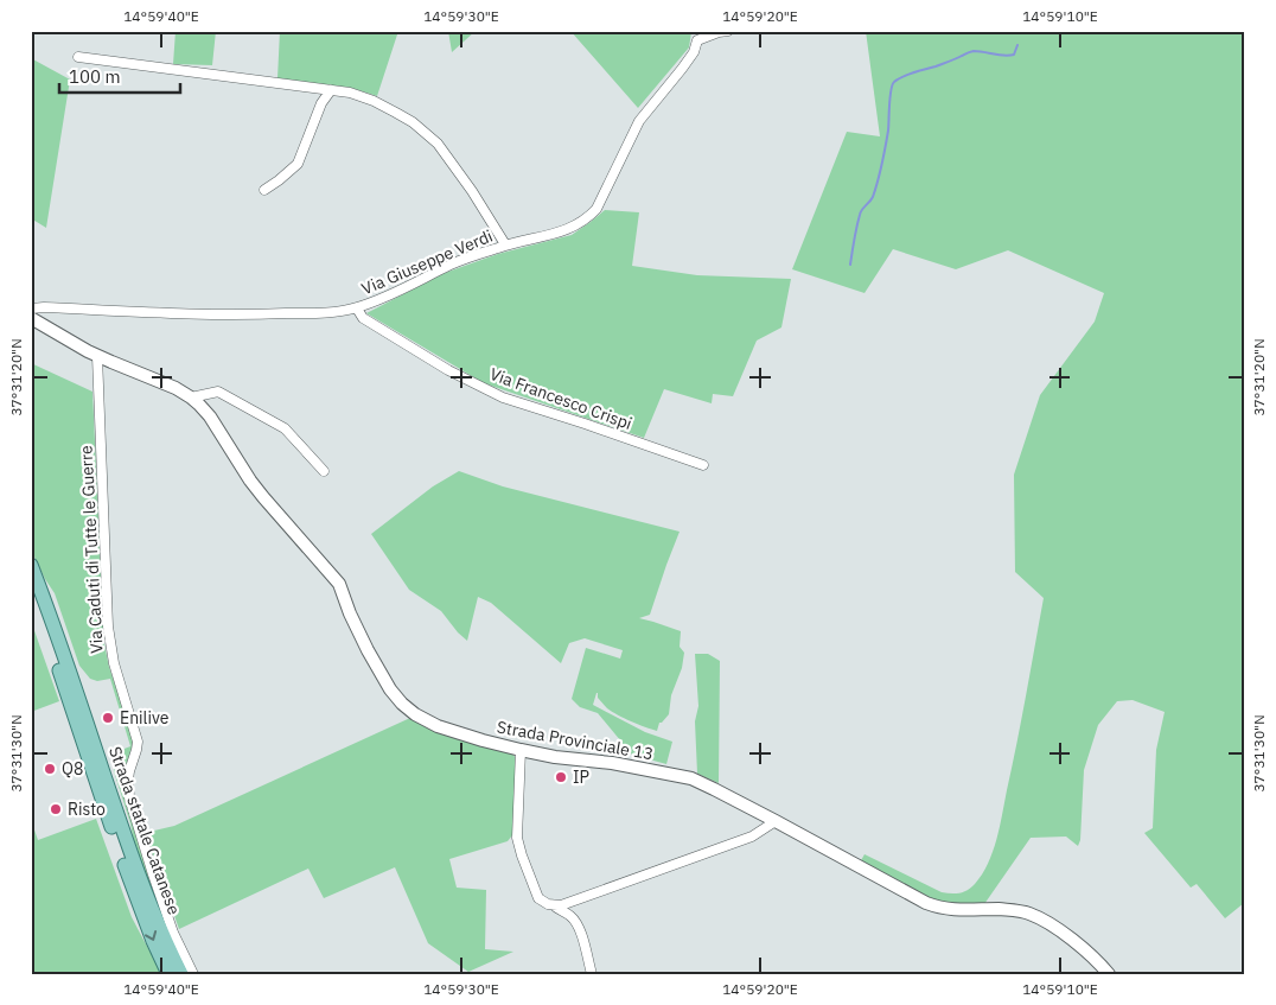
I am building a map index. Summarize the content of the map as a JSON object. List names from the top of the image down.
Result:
{
  "streets": {
    "main road": ["Strada Provinciale 13", "Strada statale Catanese"],
    "street": ["Via Giuseppe Verdi", "Via Francesco Crispi", "Via Caduti di Tutte le Guerre"]
  },
  "crossings": [
    ["Via Giuseppe Verdi", "Via Francesco Crispi"],
    ["Via Giuseppe Verdi", "Strada Provinciale 13"],
    ["Via Caduti di Tutte le Guerre", "Strada Provinciale 13"]
  ],
  "places": [
    "Enilive",
    "Q8",
    "IP",
    "Risto"
  ],
  "scale_bar": "100 m",
  "coordinates": [
    "14°59'40\"E",
    "14°59'30\"E",
    "14°59'20\"E",
    "14°59'10\"E",
    "37°31'20\"N",
    "37°31'30\"N"
  ]
}
